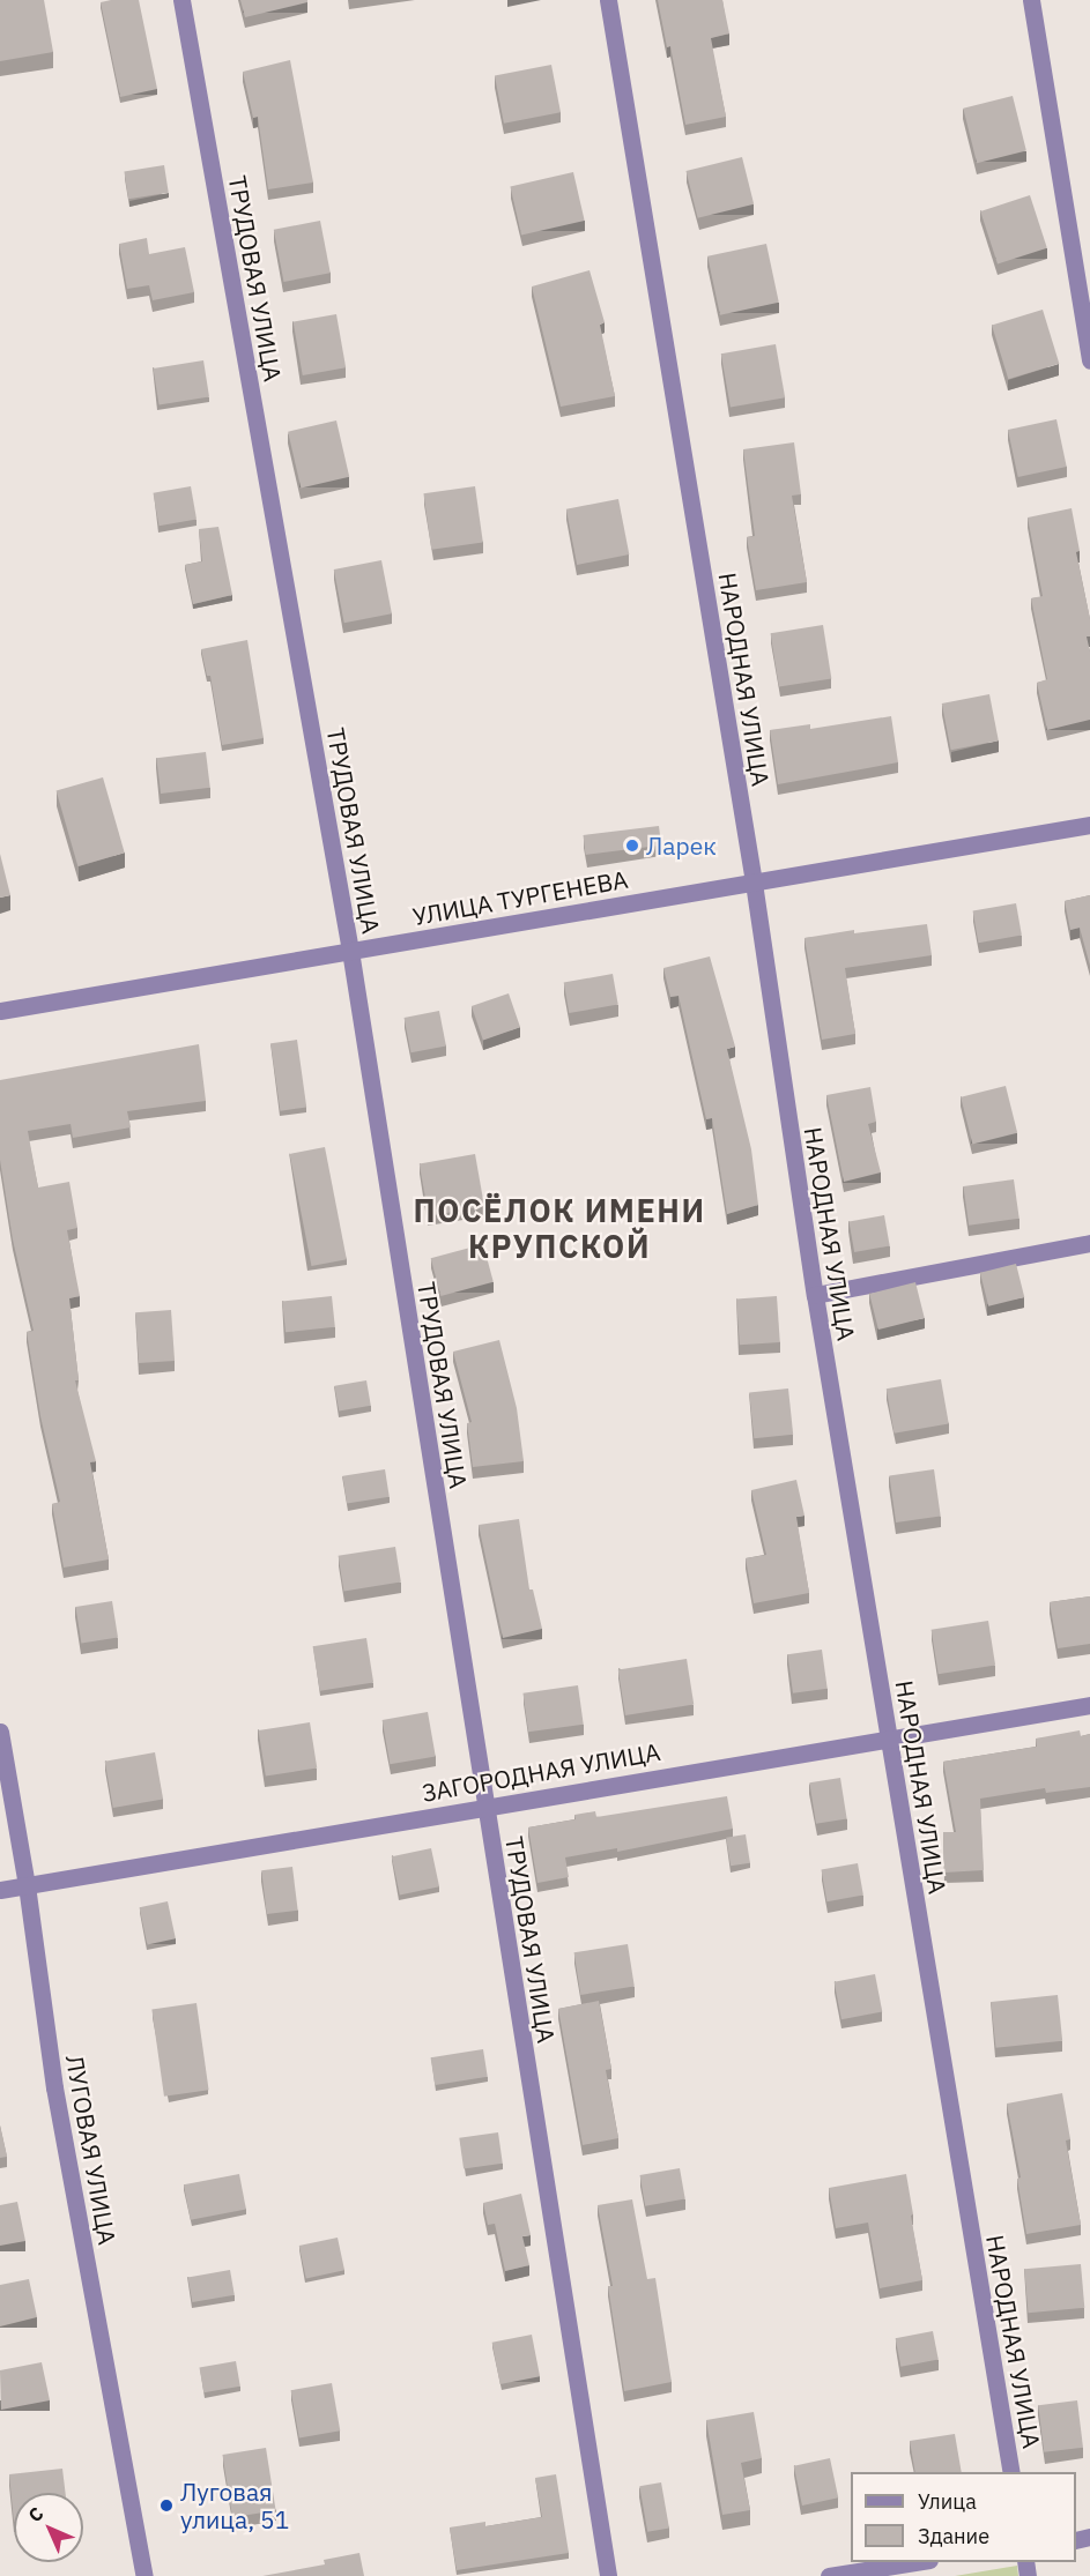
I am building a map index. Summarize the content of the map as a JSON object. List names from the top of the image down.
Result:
{
  "streets": {
    "street": [
      "ТРУДОВАЯ УЛИЦА",
      "НАРОДНАЯ УЛИЦА",
      "УЛИЦА ТУРГЕНЕВА",
      "ЗАГОРОДНАЯ УЛИЦА",
      "ЛУГОВАЯ УЛИЦА"
    ]
  },
  "crossings": [
    ["ТРУДОВАЯ УЛИЦА", "УЛИЦА ТУРГЕНЕВА"],
    ["ТРУДОВАЯ УЛИЦА", "ЗАГОРОДНАЯ УЛИЦА"],
    ["НАРОДНАЯ УЛИЦА", "УЛИЦА ТУРГЕНЕВА"],
    ["НАРОДНАЯ УЛИЦА", "ЗАГОРОДНАЯ УЛИЦА"],
    ["ЗАГОРОДНАЯ УЛИЦА", "ЛУГОВАЯ УЛИЦА"]
  ],
  "districts": ["ПОСЁЛОК ИМЕНИ КРУПСКОЙ"],
  "places": ["Ларек", "Луговая улица, 51"],
  "legend": ["Улица", "Здание"],
  "north": "top left"
}
